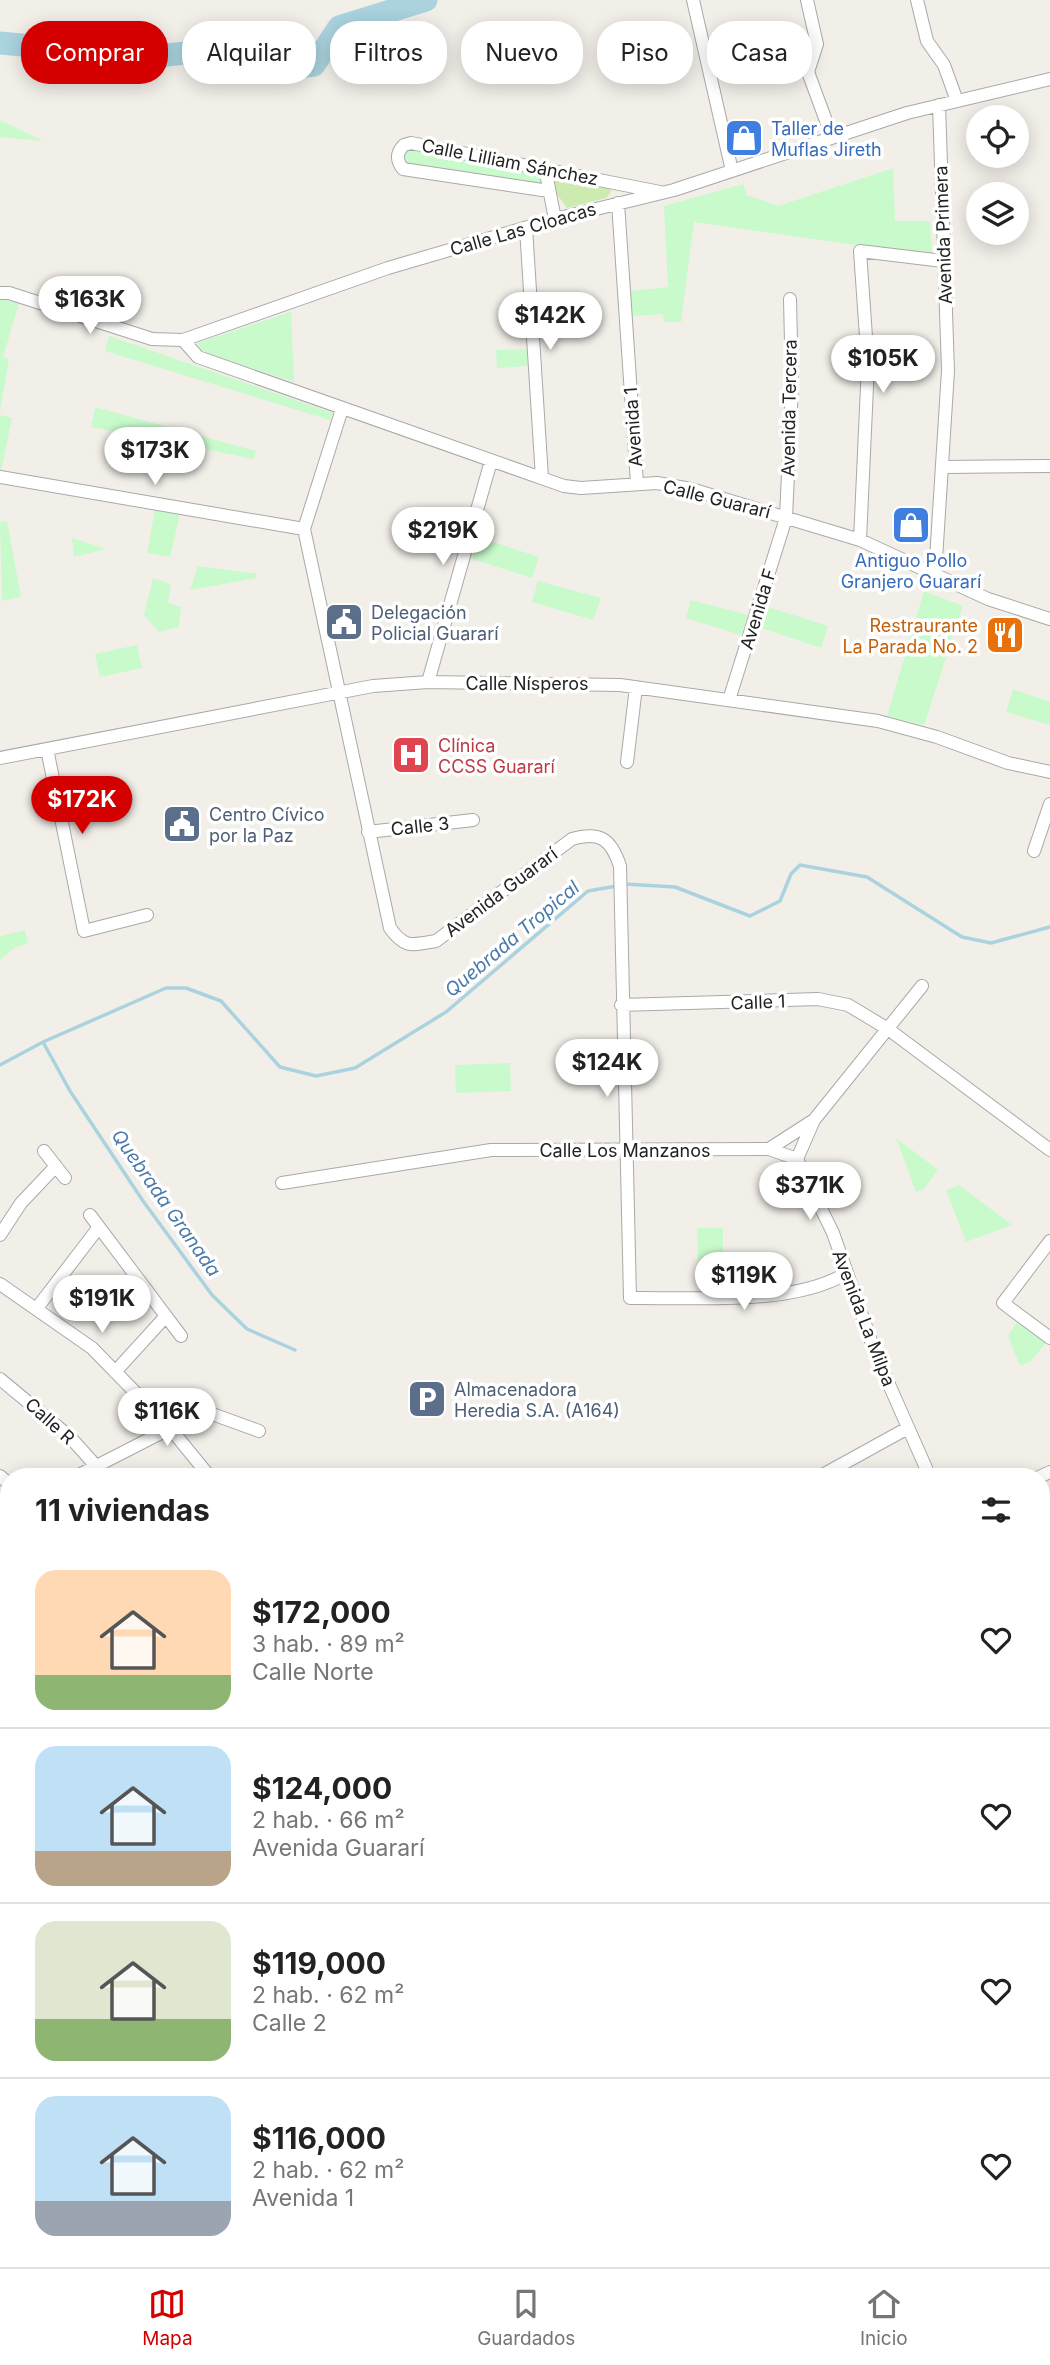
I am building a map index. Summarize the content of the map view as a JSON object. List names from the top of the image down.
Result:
{
  "streets": {
    "street": [
      "Calle Lilliam Sánchez",
      "Calle Las Cloacas",
      "Avenida Primera",
      "Avenida Tercera",
      "Avenida 1",
      "Calle Guararí",
      "Avenida F",
      "Calle Nísperos",
      "Calle 3",
      "Avenida Guararí",
      "Calle 1",
      "Calle Los Manzanos",
      "Avenida La Milpa",
      "Calle R"
    ]
  },
  "crossings": [
    ["Calle Lilliam Sánchez", "Calle Las Cloacas"],
    ["Calle Las Cloacas", "Avenida Primera"],
    ["Calle Las Cloacas", "Avenida 1"],
    ["Calle Las Cloacas", "Calle Guararí"],
    ["Avenida Primera", "Calle Guararí"],
    ["Avenida Tercera", "Calle Guararí"],
    ["Avenida Tercera", "Avenida F"],
    ["Avenida 1", "Calle Guararí"],
    ["Calle Guararí", "Avenida F"],
    ["Calle Guararí", "Avenida Guararí"],
    ["Avenida F", "Calle Nísperos"],
    ["Calle Nísperos", "Avenida Guararí"],
    ["Calle 3", "Avenida Guararí"],
    ["Avenida Guararí", "Calle 1"],
    ["Avenida Guararí", "Calle Los Manzanos"],
    ["Avenida Guararí", "Avenida La Milpa"],
    ["Calle Los Manzanos", "Avenida La Milpa"]
  ],
  "water": ["Quebrada Tropical", "Quebrada Granada"],
  "places": {
    "shop": ["Taller de Muflas Jireth", "Antiguo Pollo Granjero Guararí"],
    "public building": ["Delegación Policial Guararí", "Centro Cívico por la Paz"],
    "restaurant": ["Restraurante La Parada No. 2"],
    "hospital": ["Clínica CCSS Guararí"],
    "parking": ["Almacenadora Heredia S.A. (A164)"]
  },
  "page": {
    "chip": [
      "Comprar",
      "Alquilar",
      "Filtros",
      "Nuevo",
      "Piso",
      "Casa"
    ],
    "price": [
      "$163K",
      "$142K",
      "$105K",
      "$173K",
      "$219K",
      "$172K",
      "$124K",
      "$371K",
      "$119K",
      "$191K",
      "$116K"
    ],
    "heading": "11 viviendas",
    "list": [
      {
        "name": "$172,000",
        "note": "3 hab. · 89 m² · Calle Norte"
      },
      {
        "name": "$124,000",
        "note": "2 hab. · 66 m² · Avenida Guararí"
      },
      {
        "name": "$119,000",
        "note": "2 hab. · 62 m² · Calle 2"
      },
      {
        "name": "$116,000",
        "note": "2 hab. · 62 m² · Avenida 1"
      }
    ],
    "tabs": ["Mapa", "Guardados", "Inicio"]
  }
}
